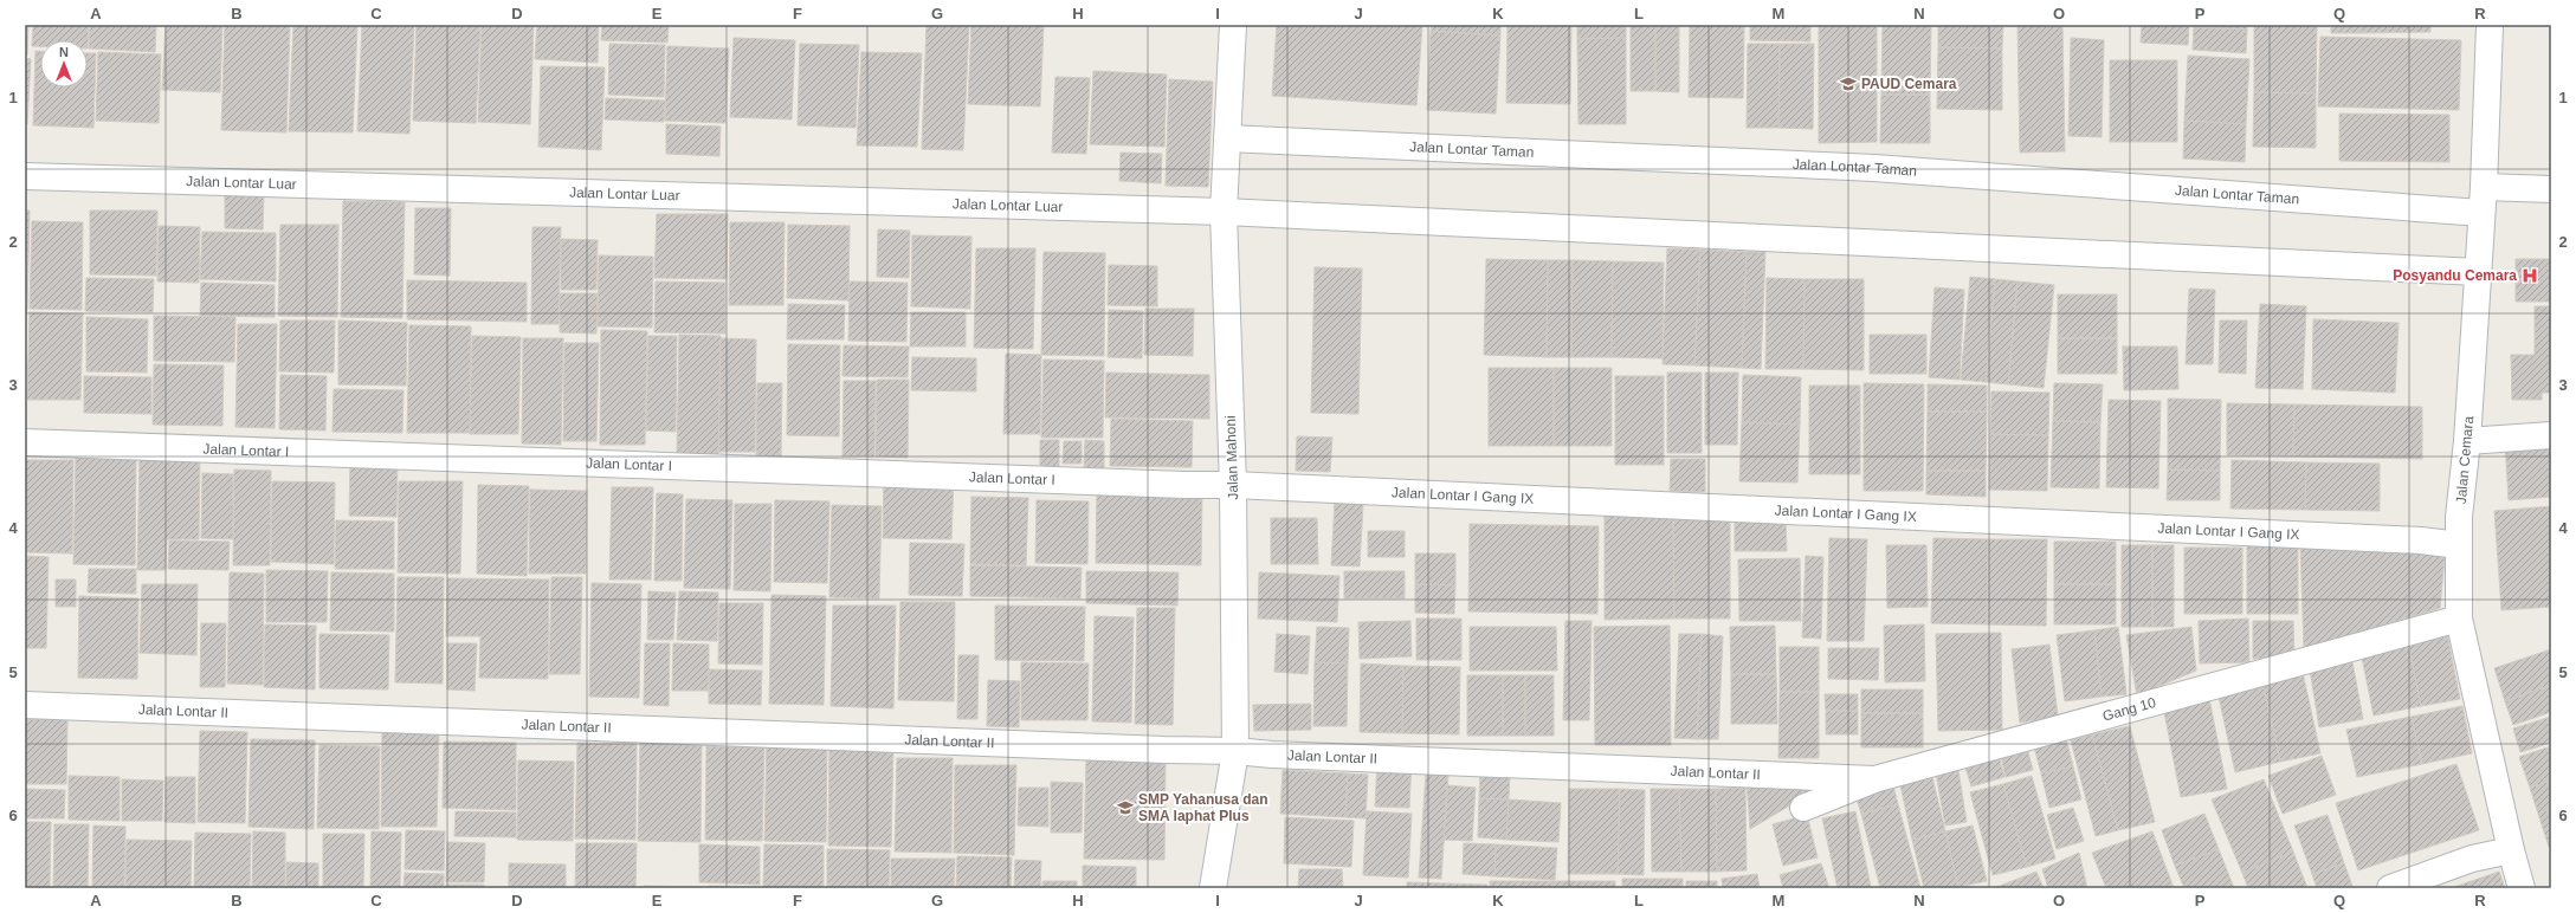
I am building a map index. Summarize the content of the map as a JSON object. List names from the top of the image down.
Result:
{
  "streets": {
    "street": [
      "Jalan Lontar Taman",
      "Jalan Lontar Luar",
      "Jalan Lontar I",
      "Jalan Mahoni",
      "Jalan Cemara",
      "Jalan Lontar I Gang IX",
      "Gang 10",
      "Jalan Lontar II"
    ]
  },
  "crossings": [
    ["Jalan Lontar Taman", "Jalan Mahoni"],
    ["Jalan Lontar Taman", "Jalan Cemara"],
    ["Jalan Lontar Luar", "Jalan Mahoni"],
    ["Jalan Lontar I", "Jalan Mahoni"],
    ["Jalan Lontar I", "Jalan Lontar I Gang IX"],
    ["Jalan Mahoni", "Jalan Lontar I Gang IX"],
    ["Jalan Mahoni", "Jalan Lontar II"],
    ["Jalan Cemara", "Jalan Lontar I Gang IX"],
    ["Jalan Cemara", "Gang 10"],
    ["Gang 10", "Jalan Lontar II"]
  ],
  "places": {
    "school or university": ["PAUD Cemara", "SMP Yahanusa dan SMA laphat Plus"],
    "hospital": ["Posyandu Cemara"]
  },
  "north": "top",
  "grid": {
    "columns": [
      "A",
      "B",
      "C",
      "D",
      "E",
      "F",
      "G",
      "H",
      "I",
      "J",
      "K",
      "L",
      "M",
      "N",
      "O",
      "P",
      "Q",
      "R"
    ],
    "rows": [
      "1",
      "2",
      "3",
      "4",
      "5",
      "6"
    ]
  }
}
